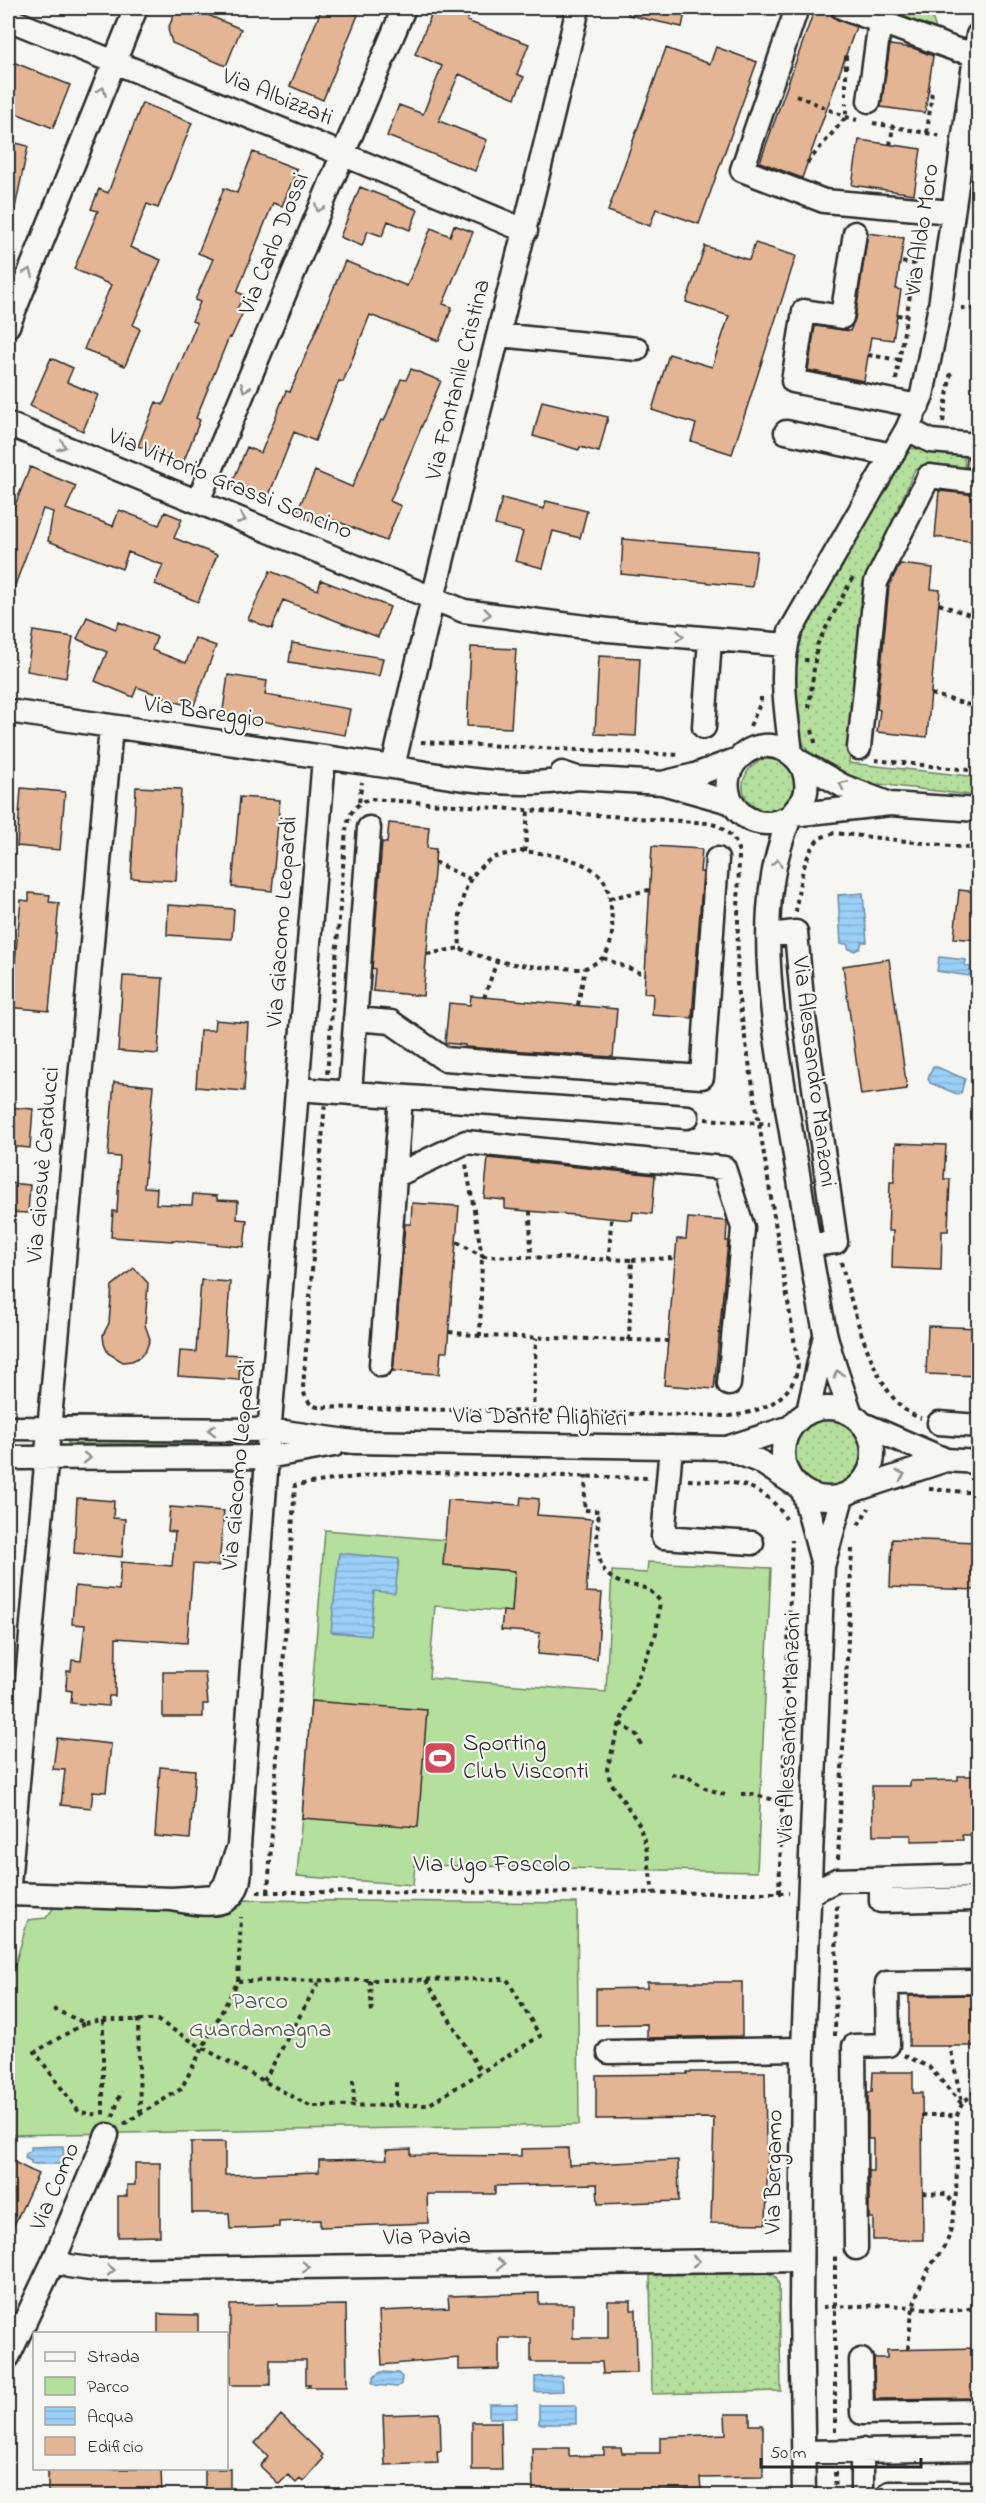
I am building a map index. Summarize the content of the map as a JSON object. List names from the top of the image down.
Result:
{
  "streets": {
    "street": [
      "Via Albizzati",
      "Via Aldo Moro",
      "Via Carlo Dossi",
      "Via Fontanile Cristina",
      "Via Vittorio Grassi Soncino",
      "Via Bareggio",
      "Via Giacomo Leopardi",
      "Via Alessandro Manzoni",
      "Via Giosuè Carducci",
      "Via Dante Alighieri",
      "Via Bergamo",
      "Via Como",
      "Via Pavia"
    ],
    "path": ["Via Ugo Foscolo"]
  },
  "crossings": [
    ["Via Albizzati", "Via Carlo Dossi"],
    ["Via Albizzati", "Via Fontanile Cristina"],
    ["Via Aldo Moro", "Via Vittorio Grassi Soncino"],
    ["Via Carlo Dossi", "Via Vittorio Grassi Soncino"],
    ["Via Fontanile Cristina", "Via Vittorio Grassi Soncino"],
    ["Via Fontanile Cristina", "Via Bareggio"],
    ["Via Bareggio", "Via Giacomo Leopardi"],
    ["Via Bareggio", "Via Alessandro Manzoni"],
    ["Via Bareggio", "Via Giosuè Carducci"],
    ["Via Giacomo Leopardi", "Via Dante Alighieri"],
    ["Via Giacomo Leopardi", "Via Ugo Foscolo"],
    ["Via Alessandro Manzoni", "Via Dante Alighieri"],
    ["Via Alessandro Manzoni", "Via Ugo Foscolo"],
    ["Via Alessandro Manzoni", "Via Bergamo"],
    ["Via Giosuè Carducci", "Via Dante Alighieri"],
    ["Via Ugo Foscolo", "Via Bergamo"],
    ["Via Bergamo", "Via Pavia"],
    ["Via Como", "Via Pavia"]
  ],
  "one_way": ["Via Carlo Dossi", "Via Vittorio Grassi Soncino", "Via Pavia"],
  "parks": ["Parco Guardamagna"],
  "places": {
    "sports": ["Sporting Club Visconti"]
  },
  "legend": [
    "Strada",
    "Parco",
    "Acqua",
    "Edificio"
  ],
  "scale_bar": "50 m"
}
